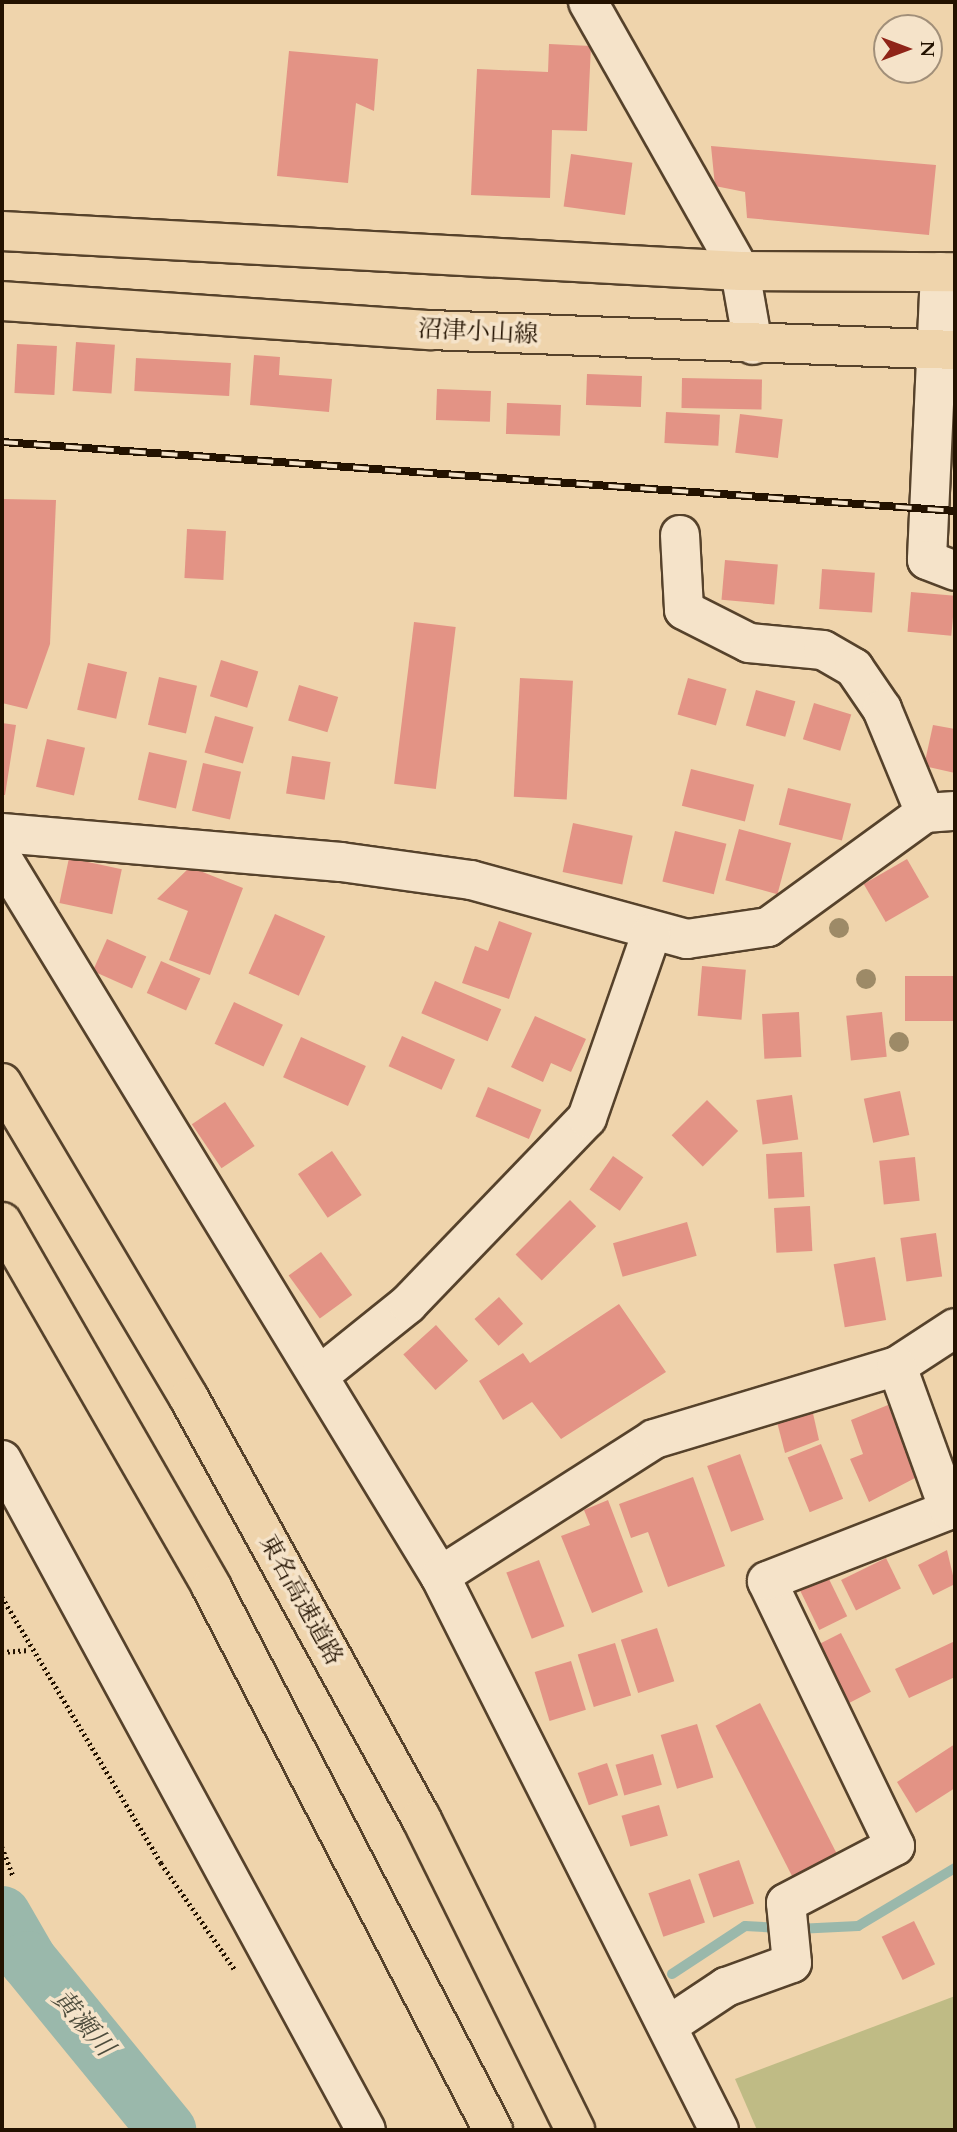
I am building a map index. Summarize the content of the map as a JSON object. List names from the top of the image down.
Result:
{
  "streets": {
    "main road": ["沼津小山線", "東名高速道路"]
  },
  "water": ["黄瀬川"],
  "north": "right"
}
